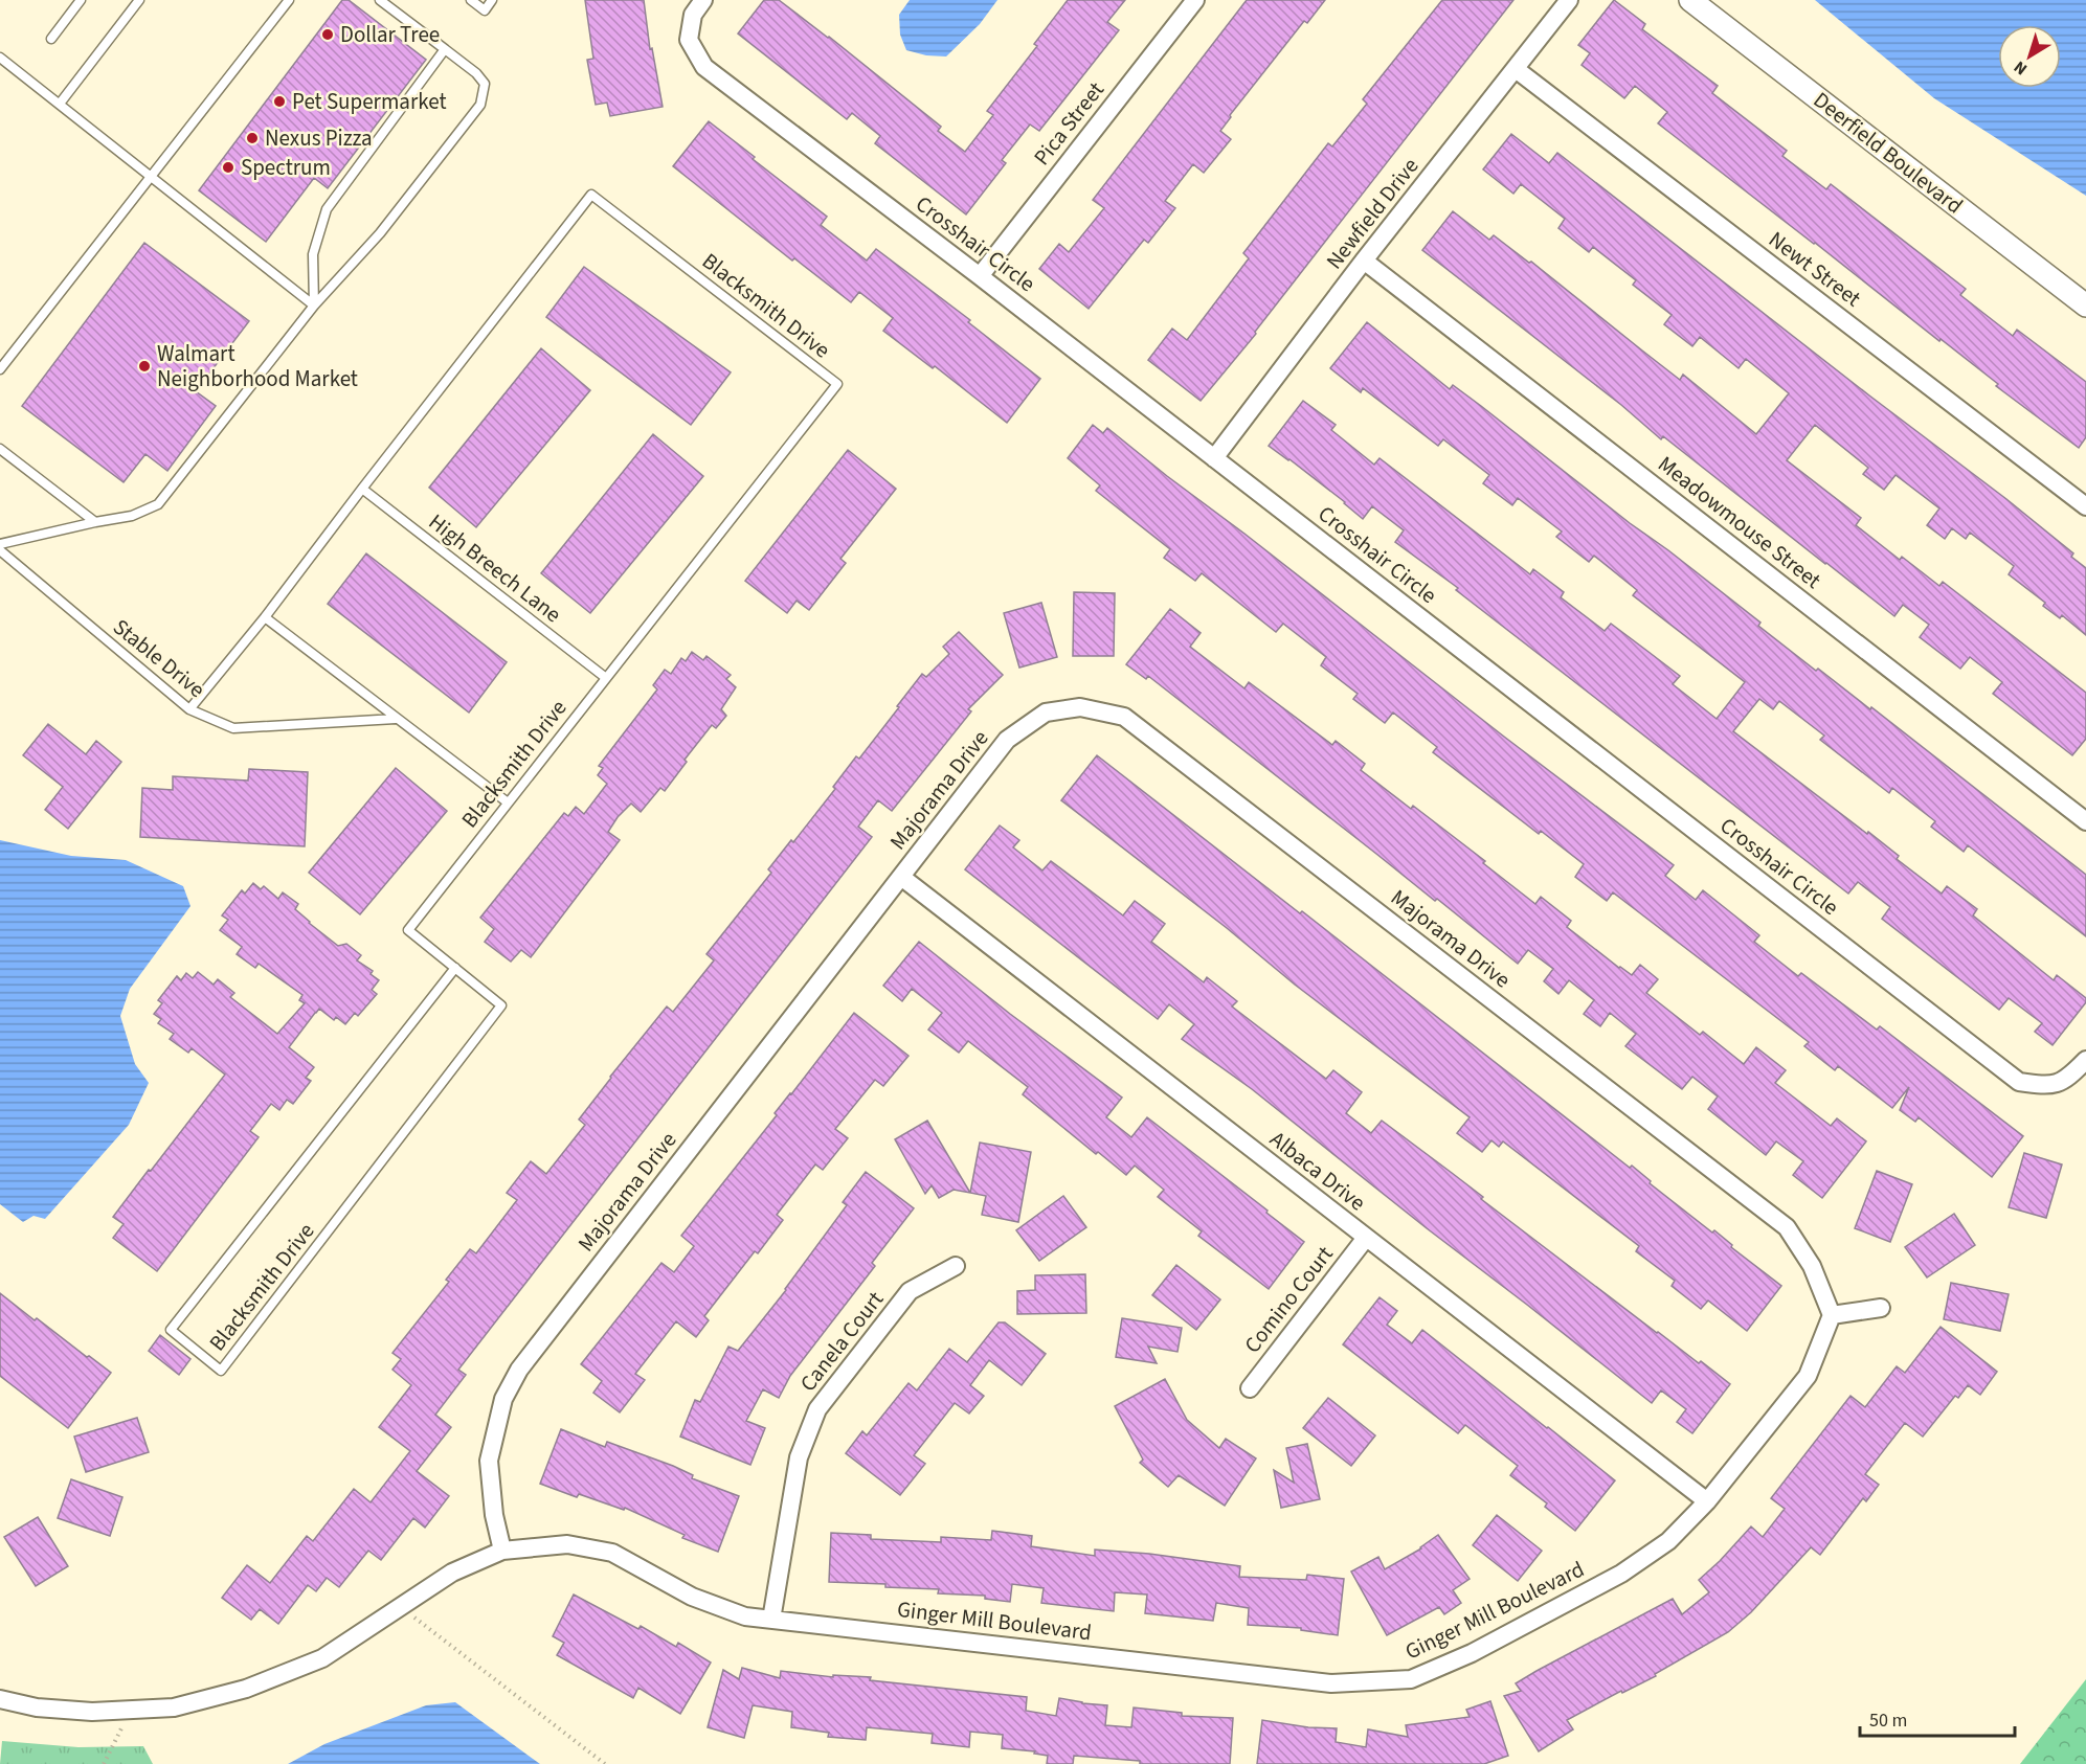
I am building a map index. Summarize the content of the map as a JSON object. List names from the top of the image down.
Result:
{
  "streets": {
    "street": [
      "Pica Street",
      "Deerfield Boulevard",
      "Newfield Drive",
      "Crosshair Circle",
      "Newt Street",
      "Meadowmouse Street",
      "Majorama Drive",
      "Albaca Drive",
      "Comino Court",
      "Canela Court",
      "Ginger Mill Boulevard"
    ],
    "lane": ["Blacksmith Drive", "High Breech Lane", "Stable Drive"]
  },
  "crossings": [
    ["Pica Street", "Crosshair Circle"],
    ["Newfield Drive", "Crosshair Circle"],
    ["Newfield Drive", "Newt Street"],
    ["Newfield Drive", "Meadowmouse Street"],
    ["Blacksmith Drive", "High Breech Lane"],
    ["Blacksmith Drive", "Stable Drive"],
    ["Majorama Drive", "Albaca Drive"],
    ["Majorama Drive", "Ginger Mill Boulevard"],
    ["Albaca Drive", "Comino Court"],
    ["Albaca Drive", "Ginger Mill Boulevard"],
    ["Canela Court", "Ginger Mill Boulevard"]
  ],
  "places": [
    "Dollar Tree",
    "Pet Supermarket",
    "Nexus Pizza",
    "Spectrum",
    "Walmart Neighborhood Market"
  ],
  "scale_bar": "50 m",
  "north": "bottom left"
}
